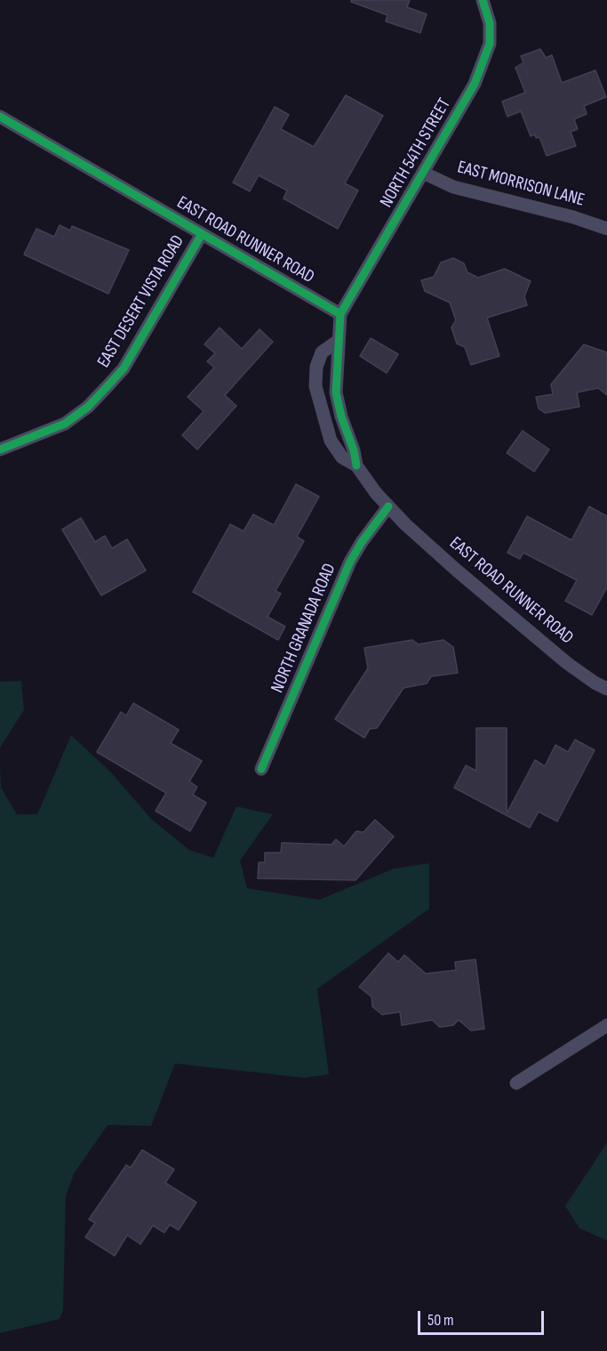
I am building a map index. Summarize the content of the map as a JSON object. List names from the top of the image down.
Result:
{
  "streets": {
    "street": [
      "NORTH 54TH STREET",
      "EAST MORRISON LANE",
      "EAST ROAD RUNNER ROAD",
      "EAST DESERT VISTA ROAD",
      "NORTH GRANADA ROAD"
    ]
  },
  "crossings": [
    ["NORTH 54TH STREET", "EAST MORRISON LANE"],
    ["NORTH 54TH STREET", "EAST ROAD RUNNER ROAD"],
    ["EAST ROAD RUNNER ROAD", "EAST DESERT VISTA ROAD"],
    ["EAST ROAD RUNNER ROAD", "NORTH GRANADA ROAD"]
  ],
  "scale_bar": "50 m"
}
